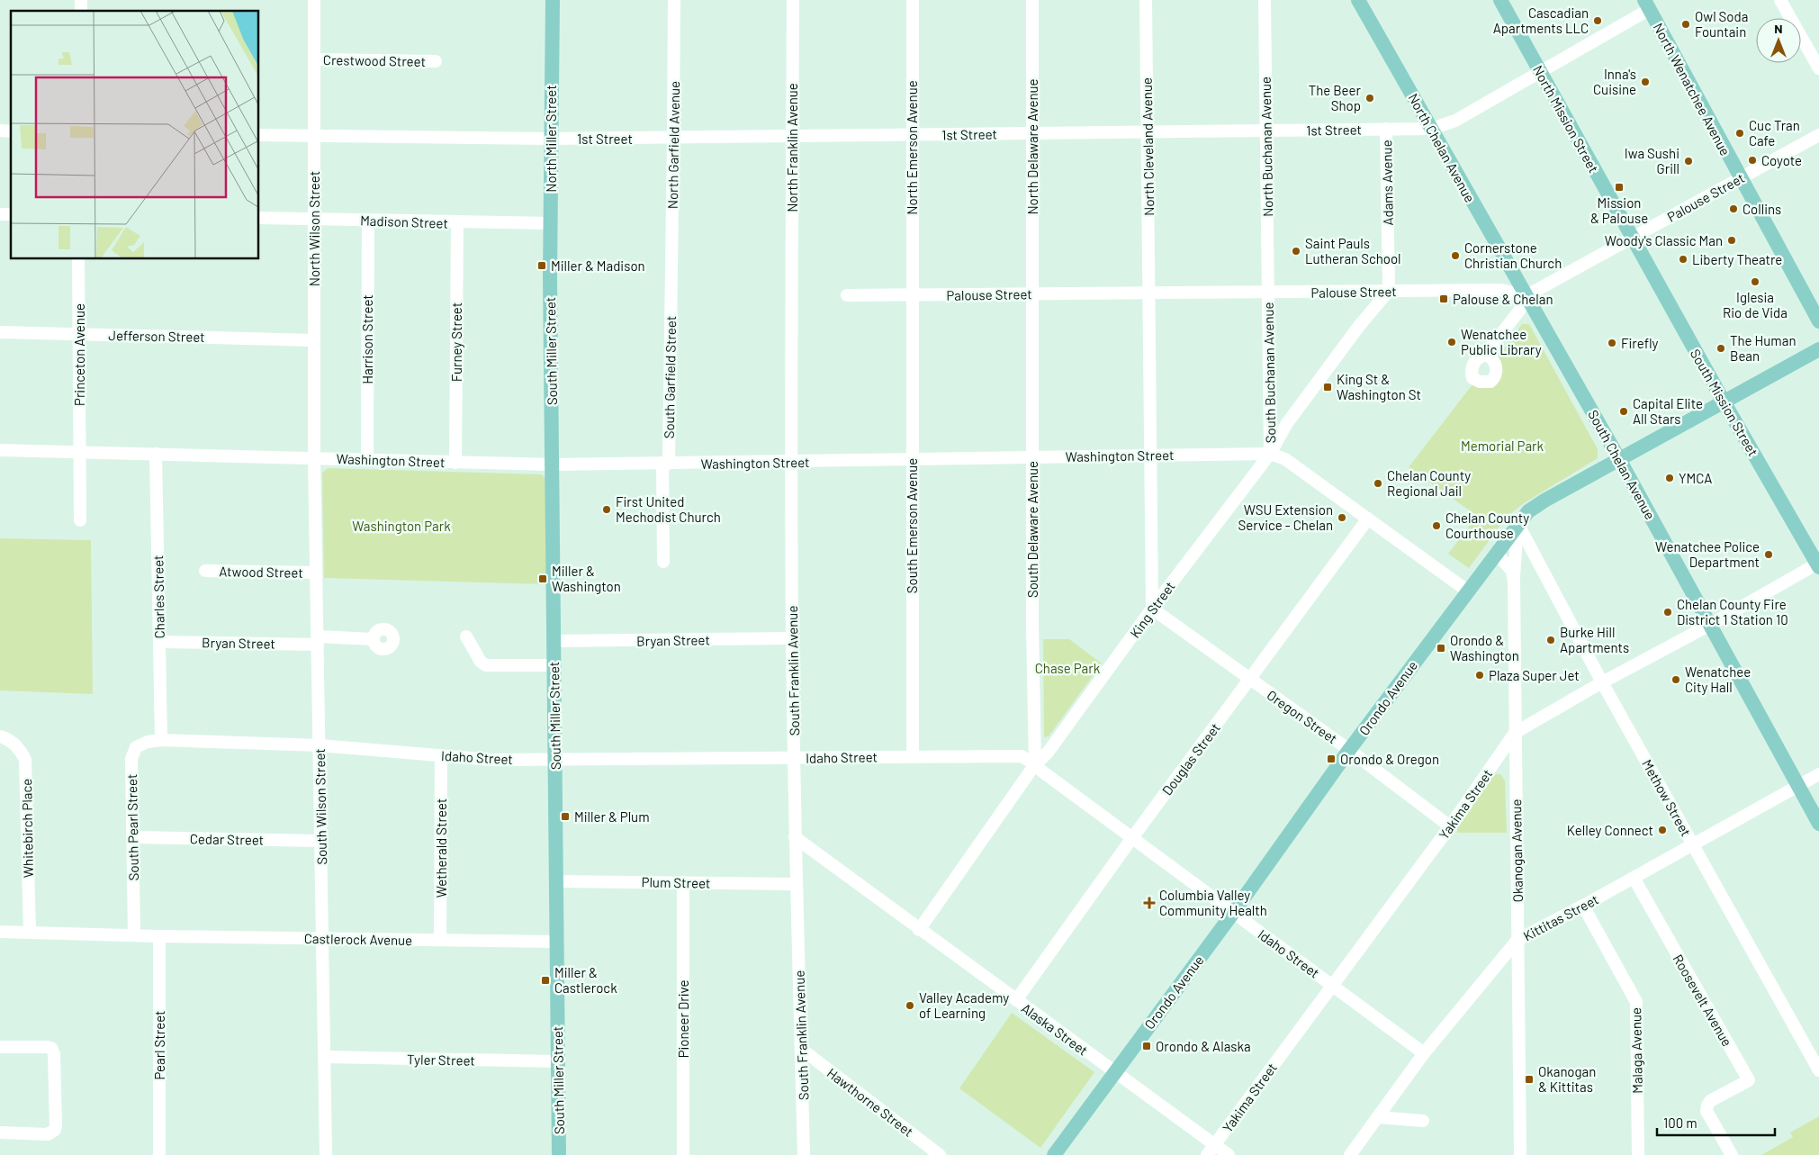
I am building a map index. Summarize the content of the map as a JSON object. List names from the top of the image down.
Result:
{
  "streets": {
    "main road": [
      "North Wenatchee Avenue",
      "North Mission Street",
      "North Miller Street",
      "North Chelan Avenue",
      "South Miller Street",
      "South Mission Street",
      "South Chelan Avenue",
      "Orondo Avenue"
    ],
    "street": [
      "Crestwood Street",
      "1st Street",
      "North Garfield Avenue",
      "North Delaware Avenue",
      "North Cleveland Avenue",
      "North Buchanan Avenue",
      "North Franklin Avenue",
      "North Emerson Avenue",
      "Adams Avenue",
      "Palouse Street",
      "Madison Street",
      "North Wilson Street",
      "Jefferson Street",
      "Harrison Street",
      "Furney Street",
      "Princeton Avenue",
      "South Buchanan Avenue",
      "South Garfield Street",
      "Washington Street",
      "South Emerson Avenue",
      "South Delaware Avenue",
      "Atwood Street",
      "Charles Street",
      "King Street",
      "Bryan Street",
      "South Franklin Avenue",
      "Oregon Street",
      "Idaho Street",
      "Douglas Street",
      "Methow Street",
      "Yakima Street",
      "South Wilson Street",
      "South Pearl Street",
      "Whitebirch Place",
      "Cedar Street",
      "Wetherald Street",
      "Okanogan Avenue",
      "Plum Street",
      "Kittitas Street",
      "Castlerock Avenue",
      "Roosevelt Avenue",
      "Pioneer Drive",
      "Alaska Street",
      "Pearl Street",
      "Malaga Avenue",
      "Tyler Street",
      "Hawthorne Street"
    ]
  },
  "crossings": [
    ["Crestwood Street", "North Wilson Street"],
    ["North Wenatchee Avenue", "1st Street"],
    ["North Wenatchee Avenue", "Palouse Street"],
    ["North Mission Street", "1st Street"],
    ["North Mission Street", "Palouse Street"],
    ["North Mission Street", "South Mission Street"],
    ["1st Street", "North Miller Street"],
    ["1st Street", "North Garfield Avenue"],
    ["1st Street", "North Delaware Avenue"],
    ["1st Street", "North Cleveland Avenue"],
    ["1st Street", "North Buchanan Avenue"],
    ["1st Street", "North Franklin Avenue"],
    ["1st Street", "North Emerson Avenue"],
    ["1st Street", "North Chelan Avenue"],
    ["1st Street", "Adams Avenue"],
    ["1st Street", "North Wilson Street"],
    ["North Miller Street", "Madison Street"],
    ["North Miller Street", "South Miller Street"],
    ["North Garfield Avenue", "South Garfield Street"],
    ["North Delaware Avenue", "Palouse Street"],
    ["North Delaware Avenue", "South Delaware Avenue"],
    ["North Cleveland Avenue", "Palouse Street"],
    ["North Cleveland Avenue", "Washington Street"],
    ["North Cleveland Avenue", "King Street"],
    ["North Cleveland Avenue", "Oregon Street"],
    ["North Buchanan Avenue", "Palouse Street"],
    ["North Buchanan Avenue", "South Buchanan Avenue"],
    ["North Franklin Avenue", "South Franklin Avenue"],
    ["North Emerson Avenue", "Palouse Street"],
    ["North Emerson Avenue", "South Emerson Avenue"],
    ["North Chelan Avenue", "Palouse Street"],
    ["North Chelan Avenue", "South Chelan Avenue"],
    ["Adams Avenue", "Palouse Street"],
    ["Adams Avenue", "King Street"],
    ["Palouse Street", "South Buchanan Avenue"],
    ["Palouse Street", "South Mission Street"],
    ["Palouse Street", "South Chelan Avenue"],
    ["Palouse Street", "South Emerson Avenue"],
    ["Palouse Street", "South Delaware Avenue"],
    ["Palouse Street", "King Street"],
    ["Madison Street", "North Wilson Street"],
    ["Madison Street", "Harrison Street"],
    ["Madison Street", "Furney Street"],
    ["North Wilson Street", "Jefferson Street"],
    ["North Wilson Street", "Washington Street"],
    ["North Wilson Street", "South Wilson Street"],
    ["Jefferson Street", "Princeton Avenue"],
    ["Harrison Street", "Washington Street"],
    ["Furney Street", "Washington Street"],
    ["South Miller Street", "Washington Street"],
    ["South Miller Street", "Bryan Street"],
    ["South Miller Street", "Idaho Street"],
    ["South Miller Street", "Plum Street"],
    ["South Miller Street", "Castlerock Avenue"],
    ["South Miller Street", "Tyler Street"],
    ["Princeton Avenue", "Washington Street"],
    ["South Buchanan Avenue", "Washington Street"],
    ["South Buchanan Avenue", "King Street"],
    ["South Garfield Street", "Washington Street"],
    ["South Mission Street", "Orondo Avenue"],
    ["South Mission Street", "Yakima Street"],
    ["Washington Street", "South Emerson Avenue"],
    ["Washington Street", "South Delaware Avenue"],
    ["Washington Street", "Charles Street"],
    ["Washington Street", "King Street"],
    ["Washington Street", "South Franklin Avenue"],
    ["Washington Street", "Orondo Avenue"],
    ["Washington Street", "Douglas Street"],
    ["Washington Street", "South Wilson Street"],
    ["South Chelan Avenue", "Orondo Avenue"],
    ["South Chelan Avenue", "Yakima Street"],
    ["South Chelan Avenue", "Kittitas Street"],
    ["South Emerson Avenue", "Idaho Street"],
    ["South Delaware Avenue", "King Street"],
    ["South Delaware Avenue", "Idaho Street"],
    ["Atwood Street", "South Wilson Street"],
    ["Charles Street", "Bryan Street"],
    ["Charles Street", "Idaho Street"],
    ["Charles Street", "South Pearl Street"],
    ["King Street", "Oregon Street"],
    ["King Street", "Idaho Street"],
    ["King Street", "Alaska Street"],
    ["Bryan Street", "South Franklin Avenue"],
    ["Bryan Street", "South Wilson Street"],
    ["South Franklin Avenue", "Idaho Street"],
    ["South Franklin Avenue", "Plum Street"],
    ["South Franklin Avenue", "Alaska Street"],
    ["South Franklin Avenue", "Hawthorne Street"],
    ["Orondo Avenue", "Oregon Street"],
    ["Orondo Avenue", "Idaho Street"],
    ["Orondo Avenue", "Methow Street"],
    ["Orondo Avenue", "Okanogan Avenue"],
    ["Orondo Avenue", "Alaska Street"],
    ["Oregon Street", "Douglas Street"],
    ["Oregon Street", "Yakima Street"],
    ["Idaho Street", "Douglas Street"],
    ["Idaho Street", "Yakima Street"],
    ["Idaho Street", "South Wilson Street"],
    ["Idaho Street", "South Pearl Street"],
    ["Idaho Street", "Wetherald Street"],
    ["Idaho Street", "Kittitas Street"],
    ["Douglas Street", "Alaska Street"],
    ["Methow Street", "Yakima Street"],
    ["Methow Street", "Kittitas Street"],
    ["Yakima Street", "Okanogan Avenue"],
    ["Yakima Street", "Alaska Street"],
    ["South Wilson Street", "Cedar Street"],
    ["South Wilson Street", "Castlerock Avenue"],
    ["South Wilson Street", "Tyler Street"],
    ["South Pearl Street", "Cedar Street"],
    ["South Pearl Street", "Castlerock Avenue"],
    ["Wetherald Street", "Castlerock Avenue"],
    ["Okanogan Avenue", "Kittitas Street"],
    ["Plum Street", "Pioneer Drive"],
    ["Kittitas Street", "Roosevelt Avenue"],
    ["Kittitas Street", "Malaga Avenue"],
    ["Castlerock Avenue", "Pearl Street"]
  ],
  "parks": ["Memorial Park", "Washington Park", "Chase Park"],
  "places": {
    "other": [
      "Cascadian Apartments LLC",
      "Owl Soda Fountain",
      "Inna's Cuisine",
      "The Beer Shop",
      "Cuc Tran Cafe",
      "Coyote",
      "Iwa Sushi Grill",
      "Collins",
      "Woody's Classic Man",
      "Saint Pauls Lutheran School",
      "Cornerstone Christian Church",
      "Liberty Theatre",
      "Iglesia Rio de Vida",
      "Wenatchee Public Library",
      "Firefly",
      "The Human Bean",
      "Capital Elite All Stars",
      "YMCA",
      "Chelan County Regional Jail",
      "First United Mechodist Church",
      "WSU Extension Service - Chelan",
      "Chelan County Courthouse",
      "Wenatchee Police Department",
      "Chelan County Fire District 1 Station 10",
      "Burke Hill Apartments",
      "Plaza Super Jet",
      "Wenatchee City Hall",
      "Kelley Connect",
      "Valley Academy of Learning"
    ],
    "transit": [
      "Mission & Palouse",
      "Miller & Madison",
      "Palouse & Chelan",
      "King St & Washington St",
      "Miller & Washington",
      "Orondo & Washington",
      "Orondo & Oregon",
      "Miller & Plum",
      "Miller & Castlerock",
      "Orondo & Alaska",
      "Okanogan & Kittitas"
    ],
    "health": ["Columbia Valley Community Health"]
  },
  "scale_bar": "100 m",
  "north": "top"
}
